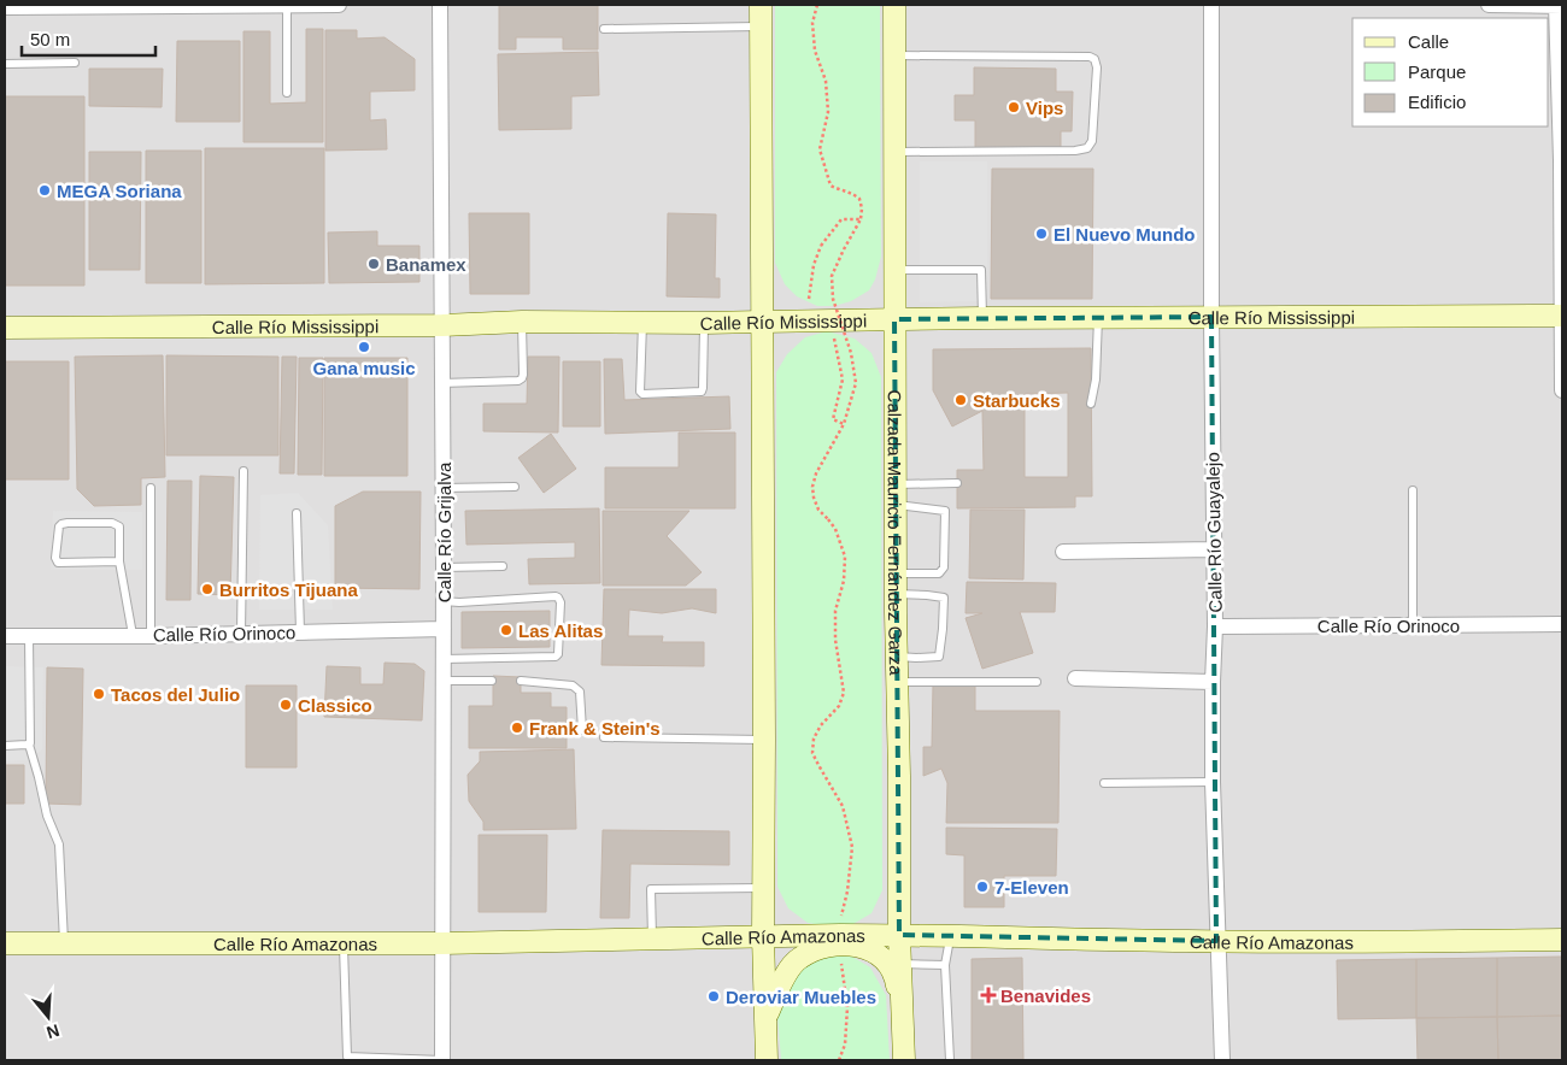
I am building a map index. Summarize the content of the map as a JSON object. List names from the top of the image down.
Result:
{
  "streets": {
    "street": [
      "Calle Río Mississippi",
      "Calle Río Grijalva",
      "Calzada Mauricio Fernández Garza",
      "Calle Río Guayalejo",
      "Calle Río Orinoco",
      "Calle Río Amazonas"
    ]
  },
  "crossings": [
    ["Calle Río Mississippi", "Calle Río Grijalva"],
    ["Calle Río Mississippi", "Calzada Mauricio Fernández Garza"],
    ["Calle Río Mississippi", "Calle Río Guayalejo"],
    ["Calle Río Grijalva", "Calle Río Orinoco"],
    ["Calle Río Grijalva", "Calle Río Amazonas"],
    ["Calzada Mauricio Fernández Garza", "Calle Río Amazonas"],
    ["Calle Río Guayalejo", "Calle Río Orinoco"],
    ["Calle Río Guayalejo", "Calle Río Amazonas"]
  ],
  "places": {
    "other": [
      "Vips",
      "MEGA Soriana",
      "El Nuevo Mundo",
      "Banamex",
      "Gana music",
      "Starbucks",
      "Burritos Tijuana",
      "Las Alitas",
      "Tacos del Julio",
      "Classico",
      "Frank & Stein's",
      "7-Eleven",
      "Deroviar Muebles"
    ],
    "health": ["Benavides"]
  },
  "legend": ["Calle", "Parque", "Edificio"],
  "scale_bar": "50 m",
  "north": "bottom"
}
